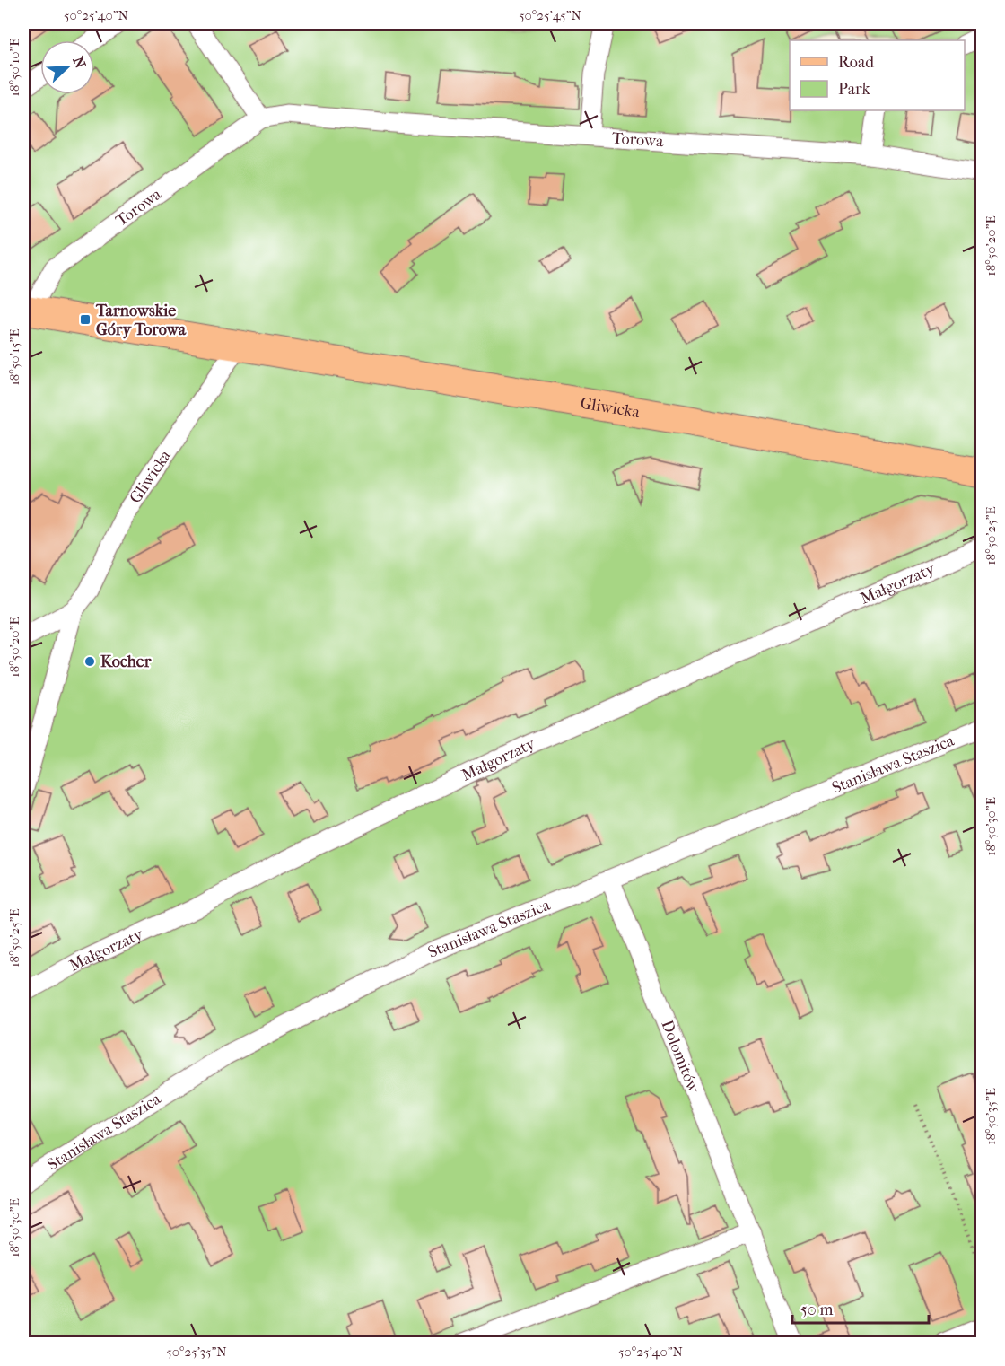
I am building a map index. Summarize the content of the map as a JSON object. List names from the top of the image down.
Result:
{
  "streets": {
    "main road": ["Gliwicka"],
    "street": [
      "Torowa",
      "Małgorzaty",
      "Stanisława Staszica",
      "Dolomitów"
    ]
  },
  "crossings": [
    ["Torowa", "Gliwicka"],
    ["Stanisława Staszica", "Dolomitów"]
  ],
  "places": {
    "transit": ["Tarnowskie Góry Torowa"],
    "other": ["Kocher"]
  },
  "legend": ["Road", "Park"],
  "scale_bar": "50 m",
  "north": "top right",
  "coordinates": [
    "50°25'40\"N",
    "50°25'45\"N",
    "18°50'10\"E",
    "18°50'20\"E",
    "18°50'15\"E",
    "18°50'25\"E",
    "18°50'30\"E",
    "18°50'35\"E",
    "50°25'35\"N"
  ]
}
